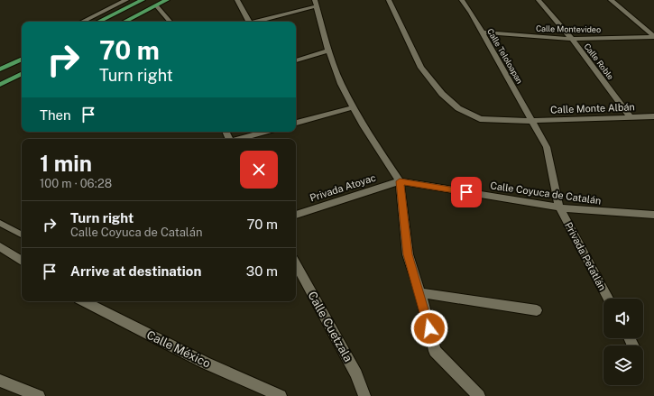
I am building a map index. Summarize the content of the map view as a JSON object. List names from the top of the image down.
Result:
{
  "streets": {
    "street": [
      "Calle Montevideo",
      "Calle Teloloapan",
      "Calle Roble",
      "Calle Monte Albán",
      "Privada Atoyac",
      "Calle Coyuca de Catalán",
      "Privada Petatlán",
      "Calle Cuetzala",
      "Calle México"
    ]
  },
  "crossings": [
    ["Calle Montevideo", "Calle Teloloapan"],
    ["Calle Montevideo", "Calle Roble"],
    ["Calle Teloloapan", "Calle Monte Albán"],
    ["Calle Teloloapan", "Calle Coyuca de Catalán"],
    ["Calle Teloloapan", "Privada Petatlán"],
    ["Calle Roble", "Calle Monte Albán"],
    ["Privada Atoyac", "Calle Coyuca de Catalán"],
    ["Calle Coyuca de Catalán", "Privada Petatlán"]
  ],
  "page": {
    "turn": ["70 m", "Turn right"],
    "then": "Then",
    "heading": ["1 min", "100 m · 06:28"],
    "list": [
      {
        "name": "Turn right",
        "note": "Calle Coyuca de Catalán",
        "value": "70 m"
      },
      {
        "name": "Arrive at destination",
        "value": "30 m"
      }
    ]
  }
}
